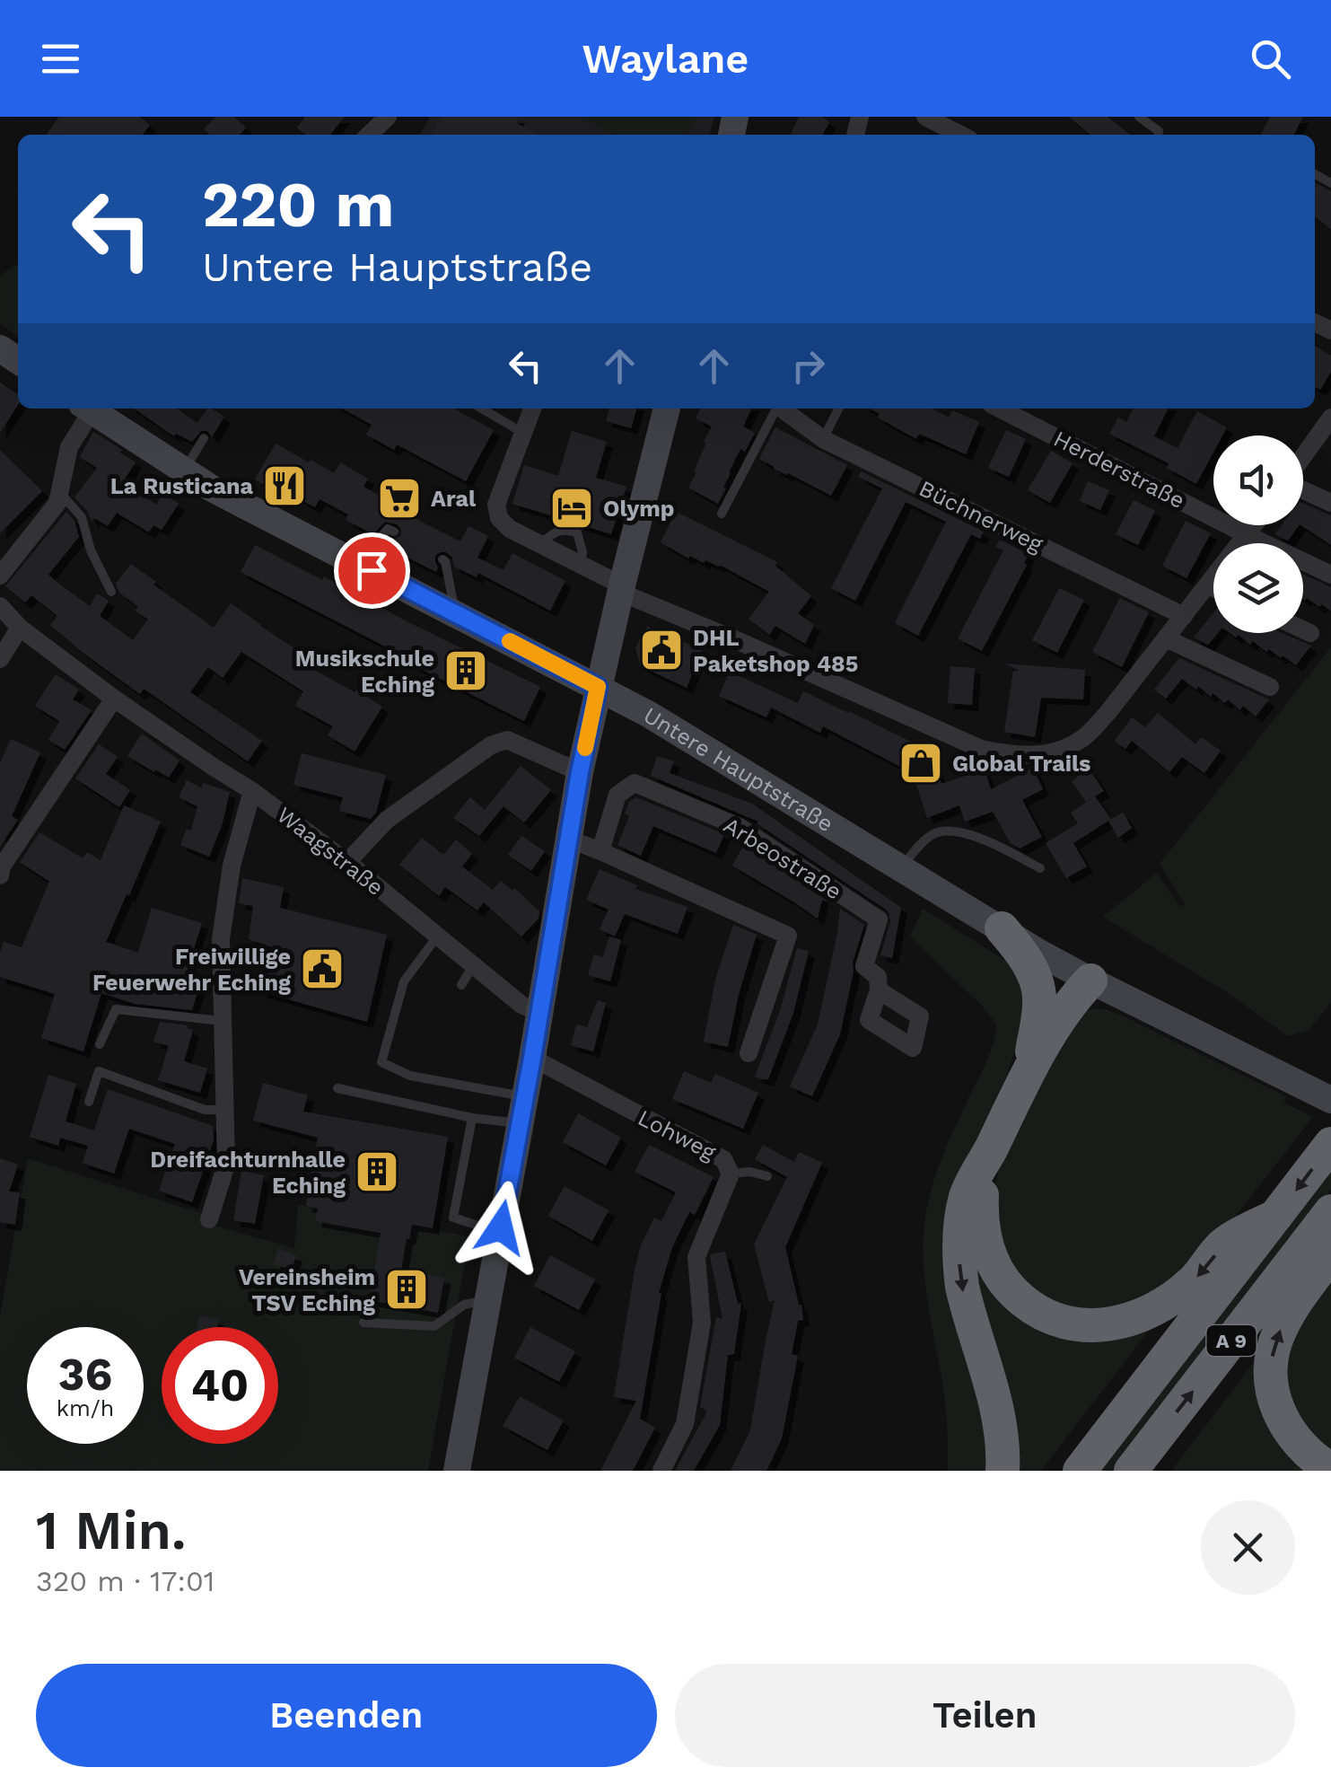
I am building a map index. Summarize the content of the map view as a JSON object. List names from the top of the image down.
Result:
{
  "streets": {
    "highway": ["A 9"],
    "main road": ["Untere Hauptstraße"],
    "street": [
      "Herderstraße",
      "Büchnerweg",
      "Waagstraße",
      "Arbeostraße",
      "Lohweg"
    ]
  },
  "places": {
    "restaurant": ["La Rusticana"],
    "supermarket": ["Aral"],
    "hotel": ["Olymp"],
    "public building": ["DHL Paketshop 485", "Freiwillige Feuerwehr Eching"],
    "building": ["Musikschule Eching", "Dreifachturnhalle Eching", "Vereinsheim TSV Eching"],
    "shop": ["Global Trails"]
  },
  "page": {
    "header": "Waylane",
    "turn": ["220 m", "Untere Hauptstraße"],
    "speed": "36 km/h",
    "limit": "40",
    "heading": ["1 Min.", "320 m · 17:01"],
    "buttons": ["Beenden", "Teilen"]
  }
}
